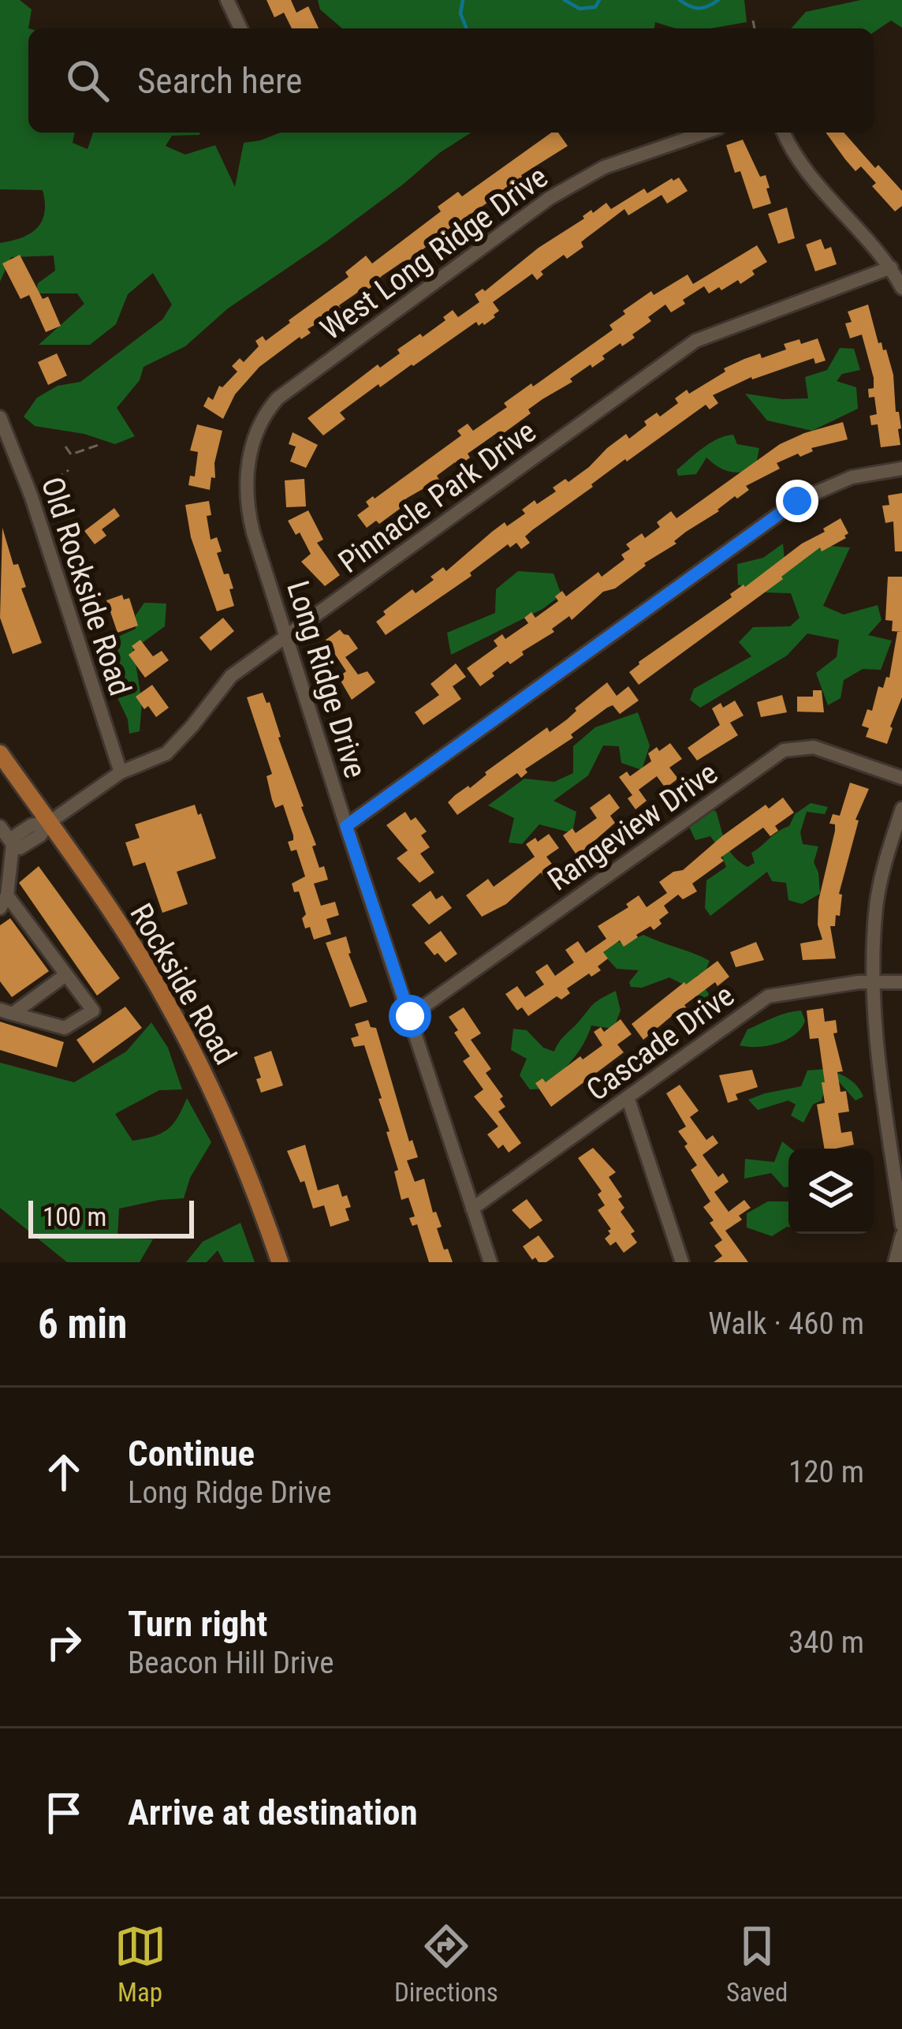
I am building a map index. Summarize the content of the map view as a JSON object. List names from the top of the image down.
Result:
{
  "streets": {
    "main road": ["Rockside Road"],
    "street": [
      "West Long Ridge Drive",
      "Pinnacle Park Drive",
      "Old Rockside Road",
      "Long Ridge Drive",
      "Rangeview Drive",
      "Cascade Drive"
    ]
  },
  "crossings": [
    ["West Long Ridge Drive", "Long Ridge Drive"],
    ["Pinnacle Park Drive", "Old Rockside Road"],
    ["Pinnacle Park Drive", "Long Ridge Drive"],
    ["Pinnacle Park Drive", "Rockside Road"],
    ["Long Ridge Drive", "Rangeview Drive"],
    ["Long Ridge Drive", "Cascade Drive"]
  ],
  "scale_bar": "100 m",
  "page": {
    "search": "Search here",
    "scale": "100 m",
    "heading": ["6 min", "Walk · 460 m"],
    "list": [
      ["Continue", "Long Ridge Drive", "120 m"],
      ["Turn right", "Beacon Hill Drive", "340 m"],
      "Arrive at destination"
    ],
    "nav": ["Map", "Directions", "Saved"]
  }
}
